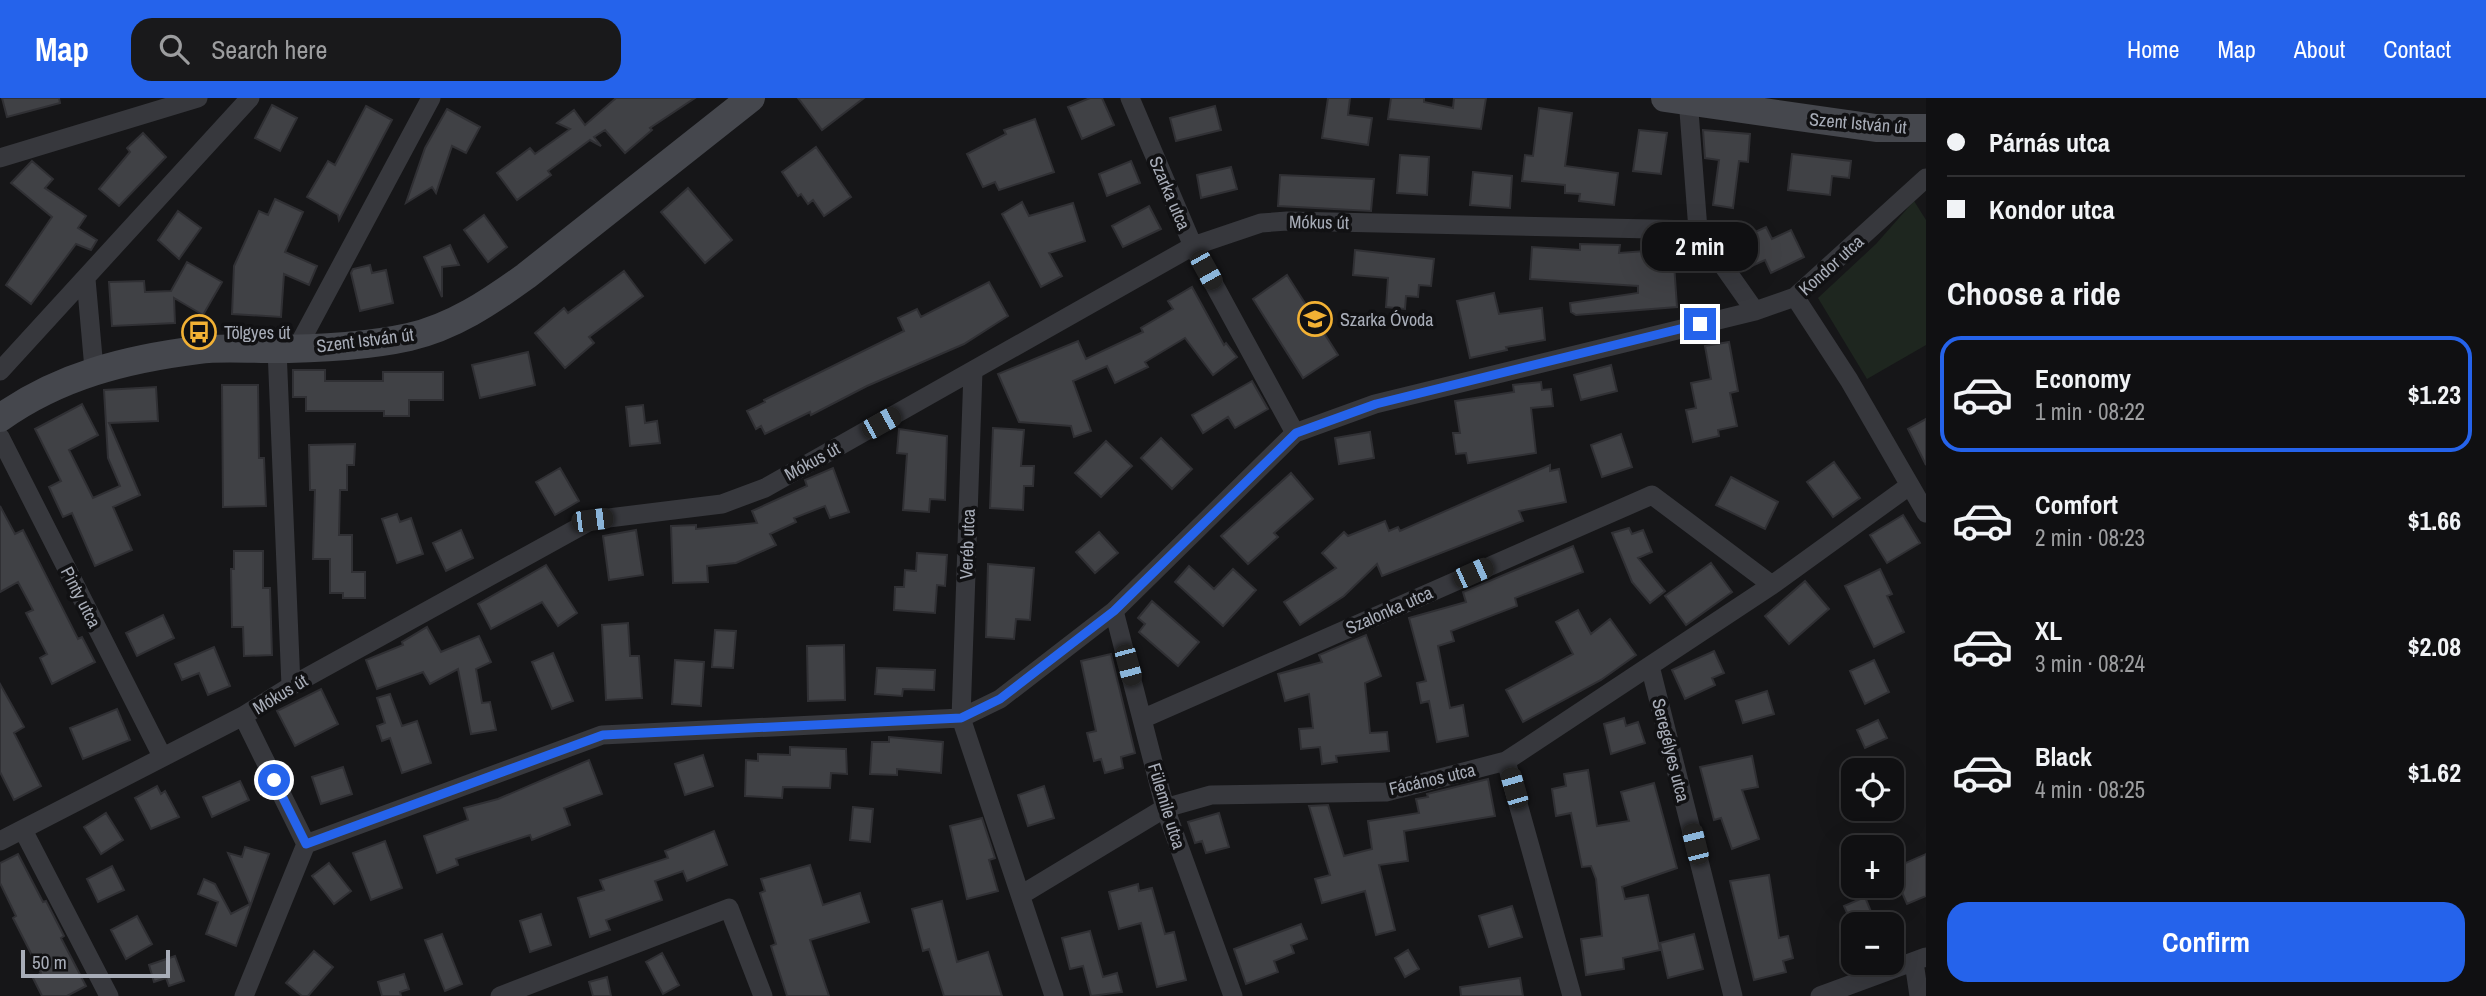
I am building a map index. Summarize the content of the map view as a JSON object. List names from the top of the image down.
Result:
{
  "streets": {
    "street": [
      "Szent István út",
      "Szarka utca",
      "Mókus út",
      "Kondor utca",
      "Veréb utca",
      "Pinty utca",
      "Szalonka utca",
      "Seregélyes utca",
      "Fácános utca",
      "Fülemile utca"
    ]
  },
  "crossings": [
    ["Szarka utca", "Mókus út"],
    ["Szarka utca", "Kondor utca"],
    ["Mókus út", "Veréb utca"],
    ["Mókus út", "Pinty utca"],
    ["Kondor utca", "Veréb utca"],
    ["Kondor utca", "Fülemile utca"],
    ["Szalonka utca", "Fácános utca"],
    ["Szalonka utca", "Fülemile utca"],
    ["Seregélyes utca", "Fácános utca"],
    ["Fácános utca", "Fülemile utca"]
  ],
  "places": {
    "school or university": ["Szarka Óvoda"],
    "bus stop": ["Tölgyes út"]
  },
  "scale_bar": "50 m",
  "page": {
    "header": "Map",
    "search": "Search here",
    "nav": [
      "Home",
      "Map",
      "About",
      "Contact"
    ],
    "banner": ["Párnás utca", "Kondor utca"],
    "bubble": "2 min",
    "heading": "Choose a ride",
    "list": [
      {
        "name": "Economy",
        "note": "1 min · 08:22",
        "value": "$1.23"
      },
      {
        "name": "Comfort",
        "note": "2 min · 08:23",
        "value": "$1.66"
      },
      {
        "name": "XL",
        "note": "3 min · 08:24",
        "value": "$2.08"
      },
      {
        "name": "Black",
        "note": "4 min · 08:25",
        "value": "$1.62"
      }
    ],
    "map_buttons": ["+", "−"],
    "buttons": "Confirm",
    "scale": "50 m"
  }
}
